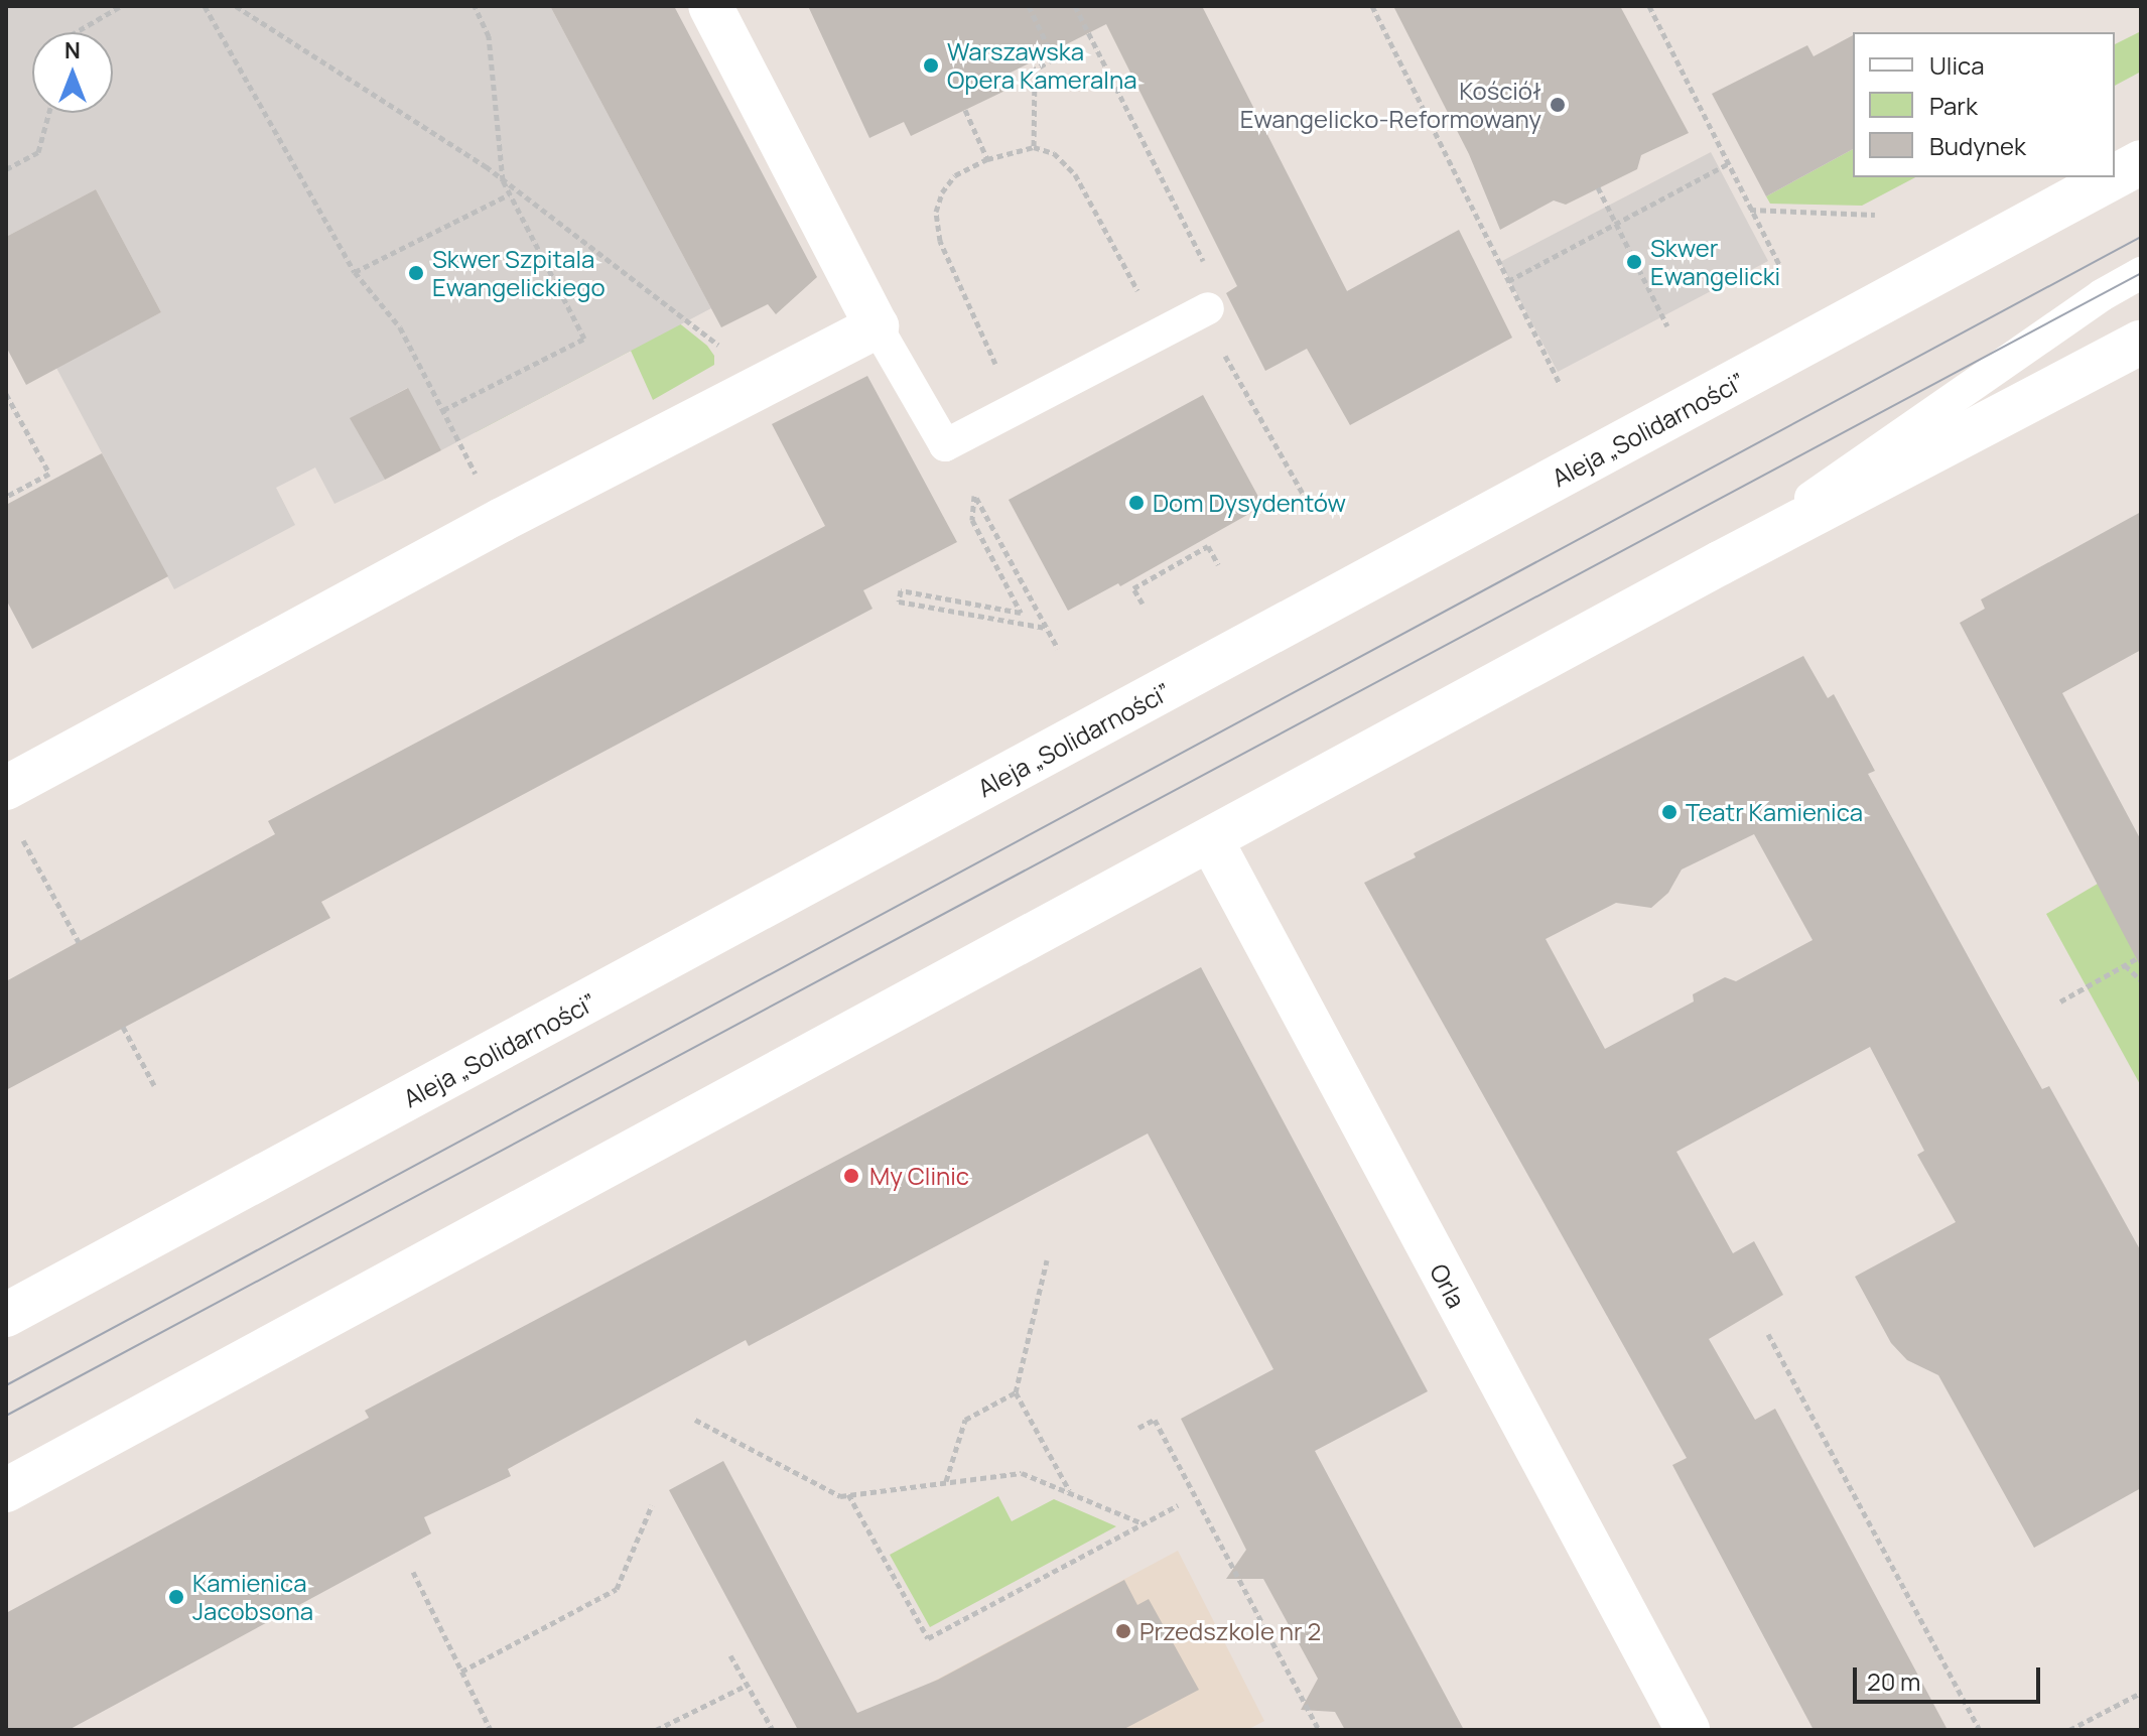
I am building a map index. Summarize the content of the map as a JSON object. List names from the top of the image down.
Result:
{
  "streets": {
    "main road": ["Aleja „Solidarności”", "Orla"]
  },
  "places": [
    "Warszawska Opera Kameralna",
    "Kościół Ewangelicko-Reformowany",
    "Skwer Ewangelicki",
    "Skwer Szpitala Ewangelickiego",
    "Dom Dysydentów",
    "Teatr Kamienica",
    "My Clinic",
    "Kamienica Jacobsona",
    "Przedszkole nr 2"
  ],
  "legend": ["Ulica", "Park", "Budynek"],
  "scale_bar": "20 m",
  "north": "top"
}
